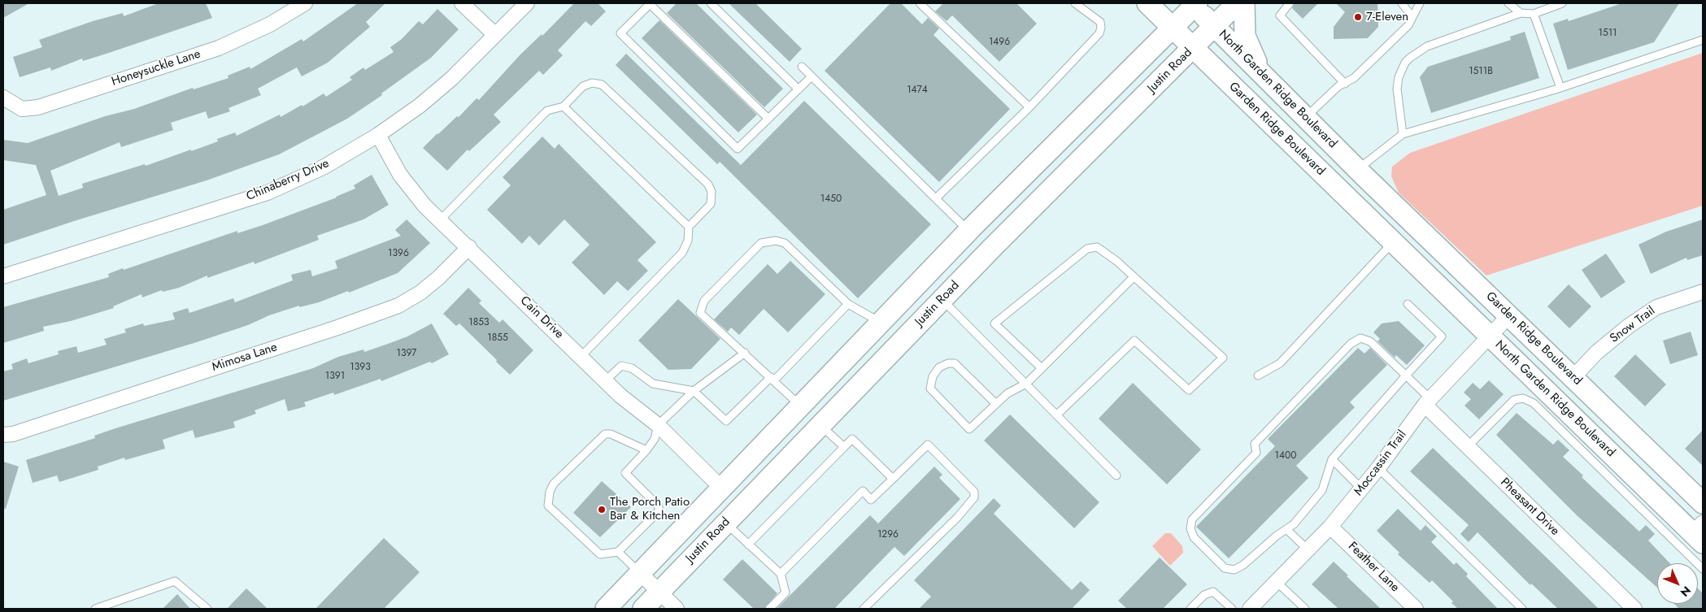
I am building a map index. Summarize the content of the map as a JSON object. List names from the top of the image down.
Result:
{
  "streets": {
    "main road": ["Justin Road", "North Garden Ridge Boulevard", "Garden Ridge Boulevard"],
    "street": [
      "Honeysuckle Lane",
      "Chinaberry Drive",
      "Cain Drive",
      "Snow Trail",
      "Mimosa Lane",
      "Moccassin Trail",
      "Pheasant Drive",
      "Feather Lane"
    ]
  },
  "crossings": [
    ["Justin Road", "North Garden Ridge Boulevard"],
    ["Justin Road", "Garden Ridge Boulevard"],
    ["North Garden Ridge Boulevard", "Garden Ridge Boulevard"],
    ["North Garden Ridge Boulevard", "Moccassin Trail"],
    ["Garden Ridge Boulevard", "Snow Trail"],
    ["Garden Ridge Boulevard", "Moccassin Trail"],
    ["Chinaberry Drive", "Cain Drive"],
    ["Cain Drive", "Mimosa Lane"],
    ["Moccassin Trail", "Pheasant Drive"],
    ["Moccassin Trail", "Feather Lane"]
  ],
  "places": ["7-Eleven", "The Porch Patio Bar & Kitchen"],
  "house_numbers": [
    "1511",
    "1496",
    "1511B",
    "1474",
    "1450",
    "1396",
    "1853",
    "1855",
    "1397",
    "1393",
    "1391",
    "1400",
    "1296"
  ],
  "north": "bottom right"
}
